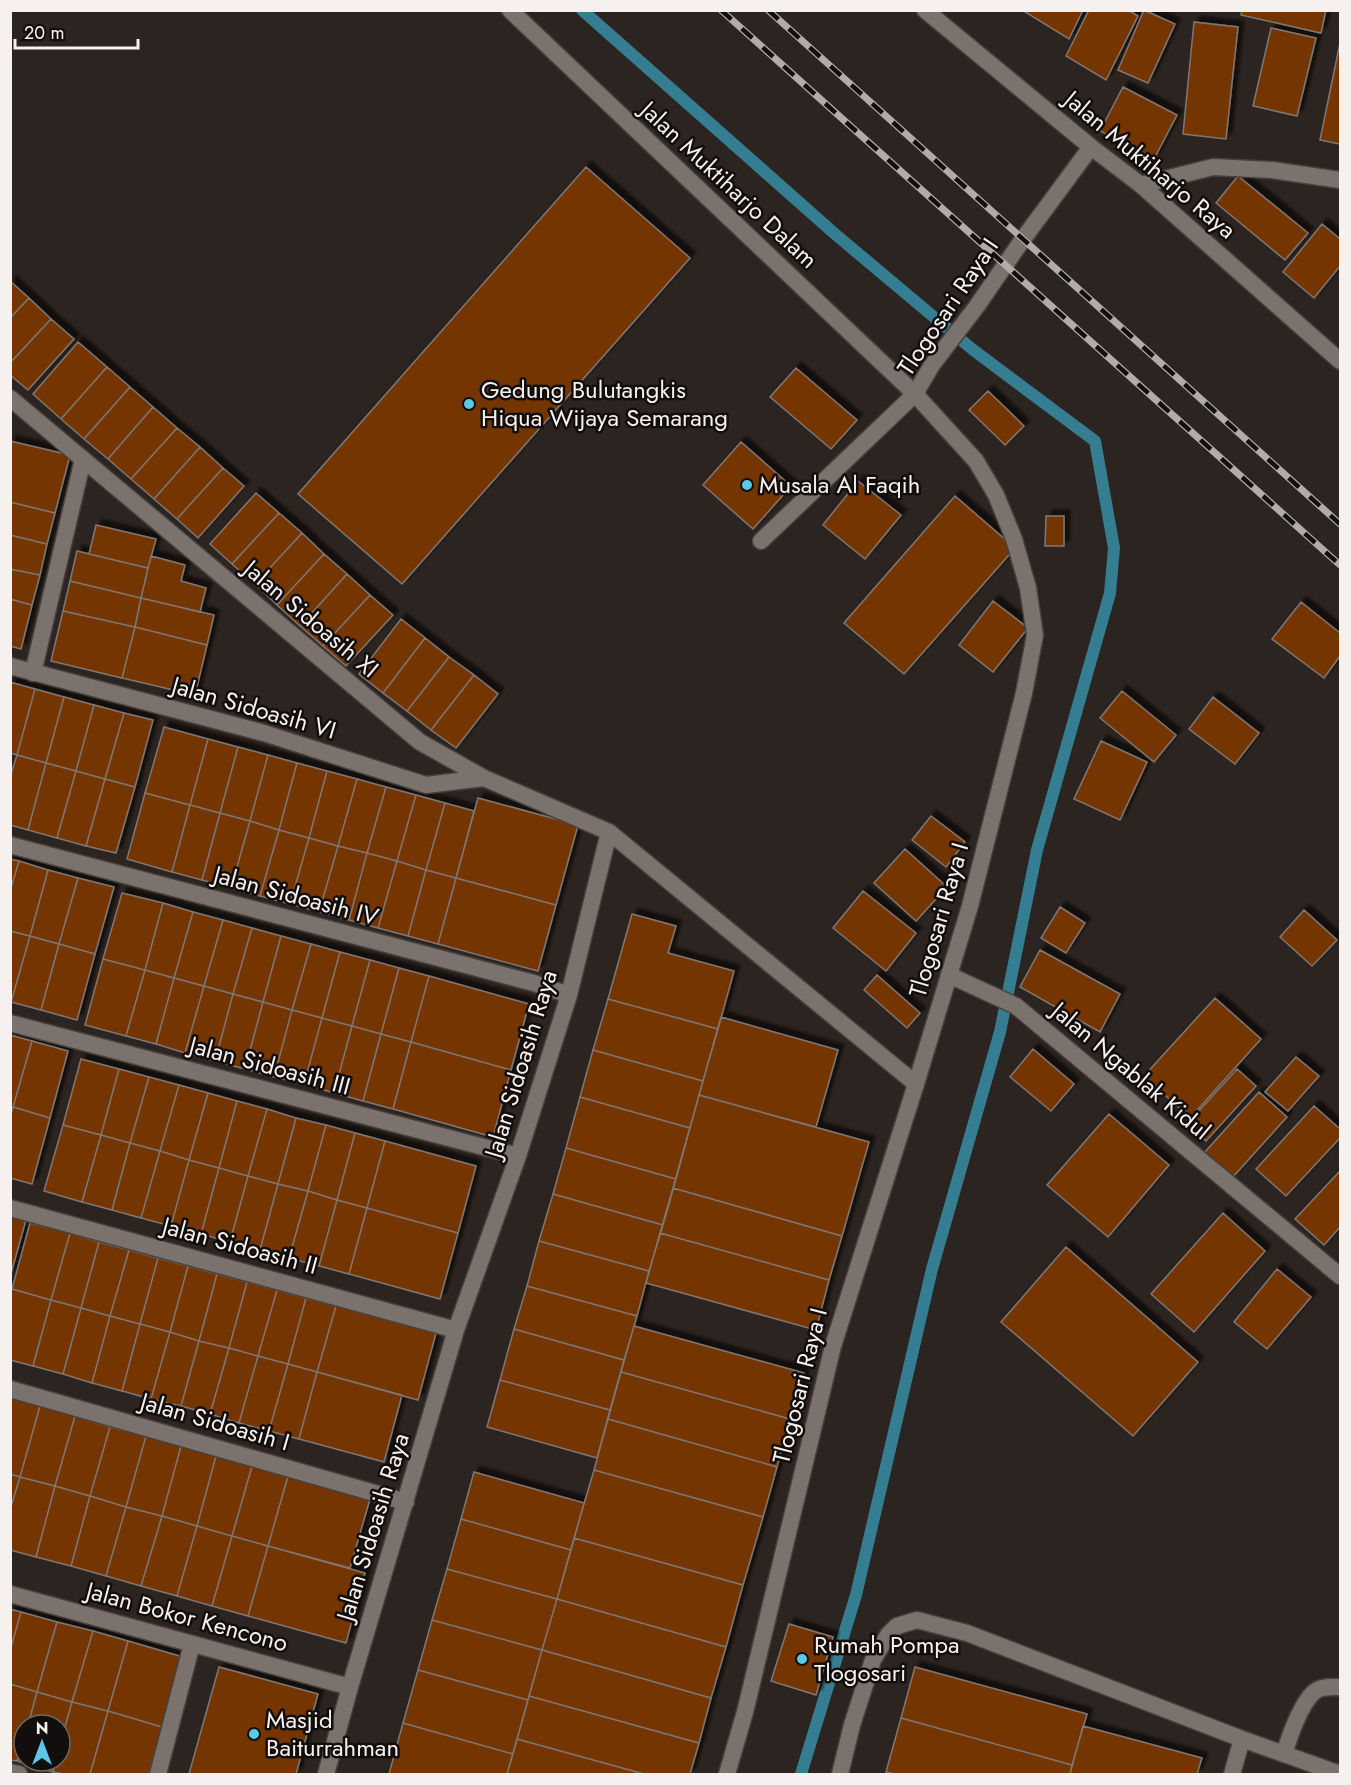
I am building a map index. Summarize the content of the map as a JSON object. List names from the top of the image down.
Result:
{
  "streets": {
    "street": [
      "Jalan Muktiharjo Raya",
      "Jalan Muktiharjo Dalam",
      "Tlogosari Raya I",
      "Jalan Sidoasih XI",
      "Jalan Sidoasih VI",
      "Jalan Sidoasih IV",
      "Jalan Sidoasih Raya",
      "Jalan Sidoasih III",
      "Jalan Ngablak Kidul",
      "Jalan Sidoasih II",
      "Jalan Sidoasih I",
      "Jalan Bokor Kencono"
    ]
  },
  "crossings": [
    ["Jalan Muktiharjo Raya", "Tlogosari Raya I"],
    ["Jalan Muktiharjo Dalam", "Tlogosari Raya I"],
    ["Tlogosari Raya I", "Jalan Ngablak Kidul"],
    ["Jalan Sidoasih XI", "Jalan Sidoasih VI"],
    ["Jalan Sidoasih XI", "Jalan Sidoasih Raya"],
    ["Jalan Sidoasih IV", "Jalan Sidoasih Raya"],
    ["Jalan Sidoasih Raya", "Jalan Sidoasih III"],
    ["Jalan Sidoasih Raya", "Jalan Sidoasih II"],
    ["Jalan Sidoasih Raya", "Jalan Sidoasih I"],
    ["Jalan Sidoasih Raya", "Jalan Bokor Kencono"]
  ],
  "places": [
    "Gedung Bulutangkis Hiqua Wijaya Semarang",
    "Musala Al Faqih",
    "Rumah Pompa Tlogosari",
    "Masjid Baiturrahman"
  ],
  "scale_bar": "20 m",
  "north": "top"
}
